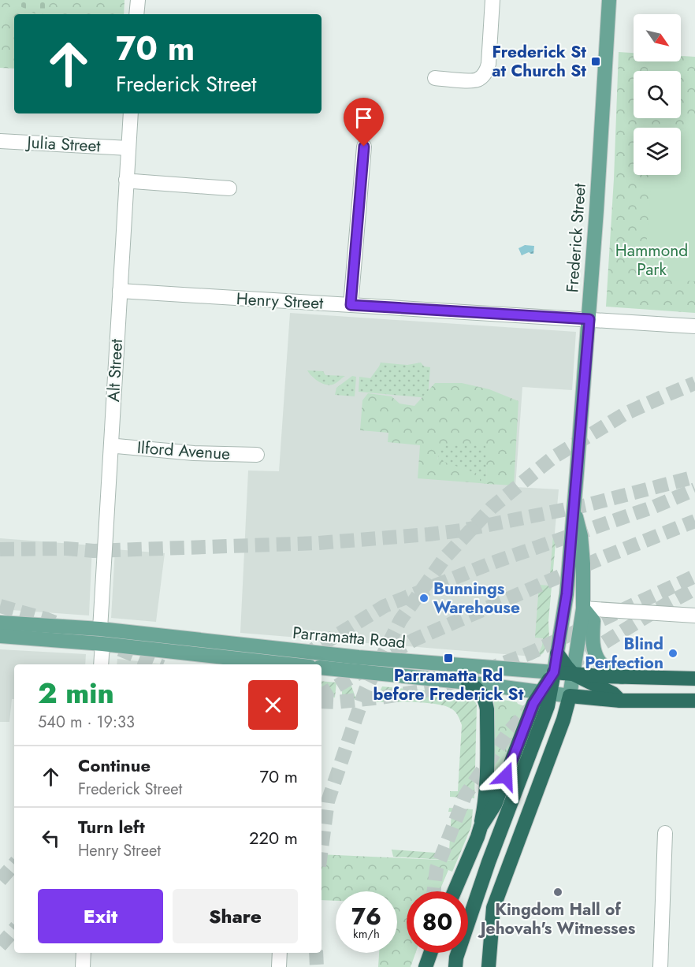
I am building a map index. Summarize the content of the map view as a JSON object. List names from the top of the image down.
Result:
{
  "streets": {
    "highway": ["Parramatta Road"],
    "main road": ["Frederick Street"],
    "street": [
      "Julia Street",
      "Henry Street",
      "Alt Street",
      "Ilford Avenue"
    ]
  },
  "crossings": [
    ["Julia Street", "Alt Street"],
    ["Frederick Street", "Henry Street"],
    ["Frederick Street", "Parramatta Road"],
    ["Henry Street", "Alt Street"],
    ["Alt Street", "Ilford Avenue"],
    ["Alt Street", "Parramatta Road"]
  ],
  "parks": ["Hammond Park"],
  "places": {
    "transit": ["Frederick St at Church St", "Parramatta Rd before Frederick St"],
    "other": ["Bunnings Warehouse", "Blind Perfection", "Kingdom Hall of Jehovah's Witnesses"]
  },
  "north": "bottom right",
  "page": {
    "turn": ["70 m", "Frederick Street"],
    "heading": ["2 min", "540 m · 19:33"],
    "list": [
      {
        "name": "Continue",
        "note": "Frederick Street",
        "value": "70 m"
      },
      {
        "name": "Turn left",
        "note": "Henry Street",
        "value": "220 m"
      }
    ],
    "buttons": ["Exit", "Share"],
    "speed": "76 km/h",
    "limit": "80"
  }
}
